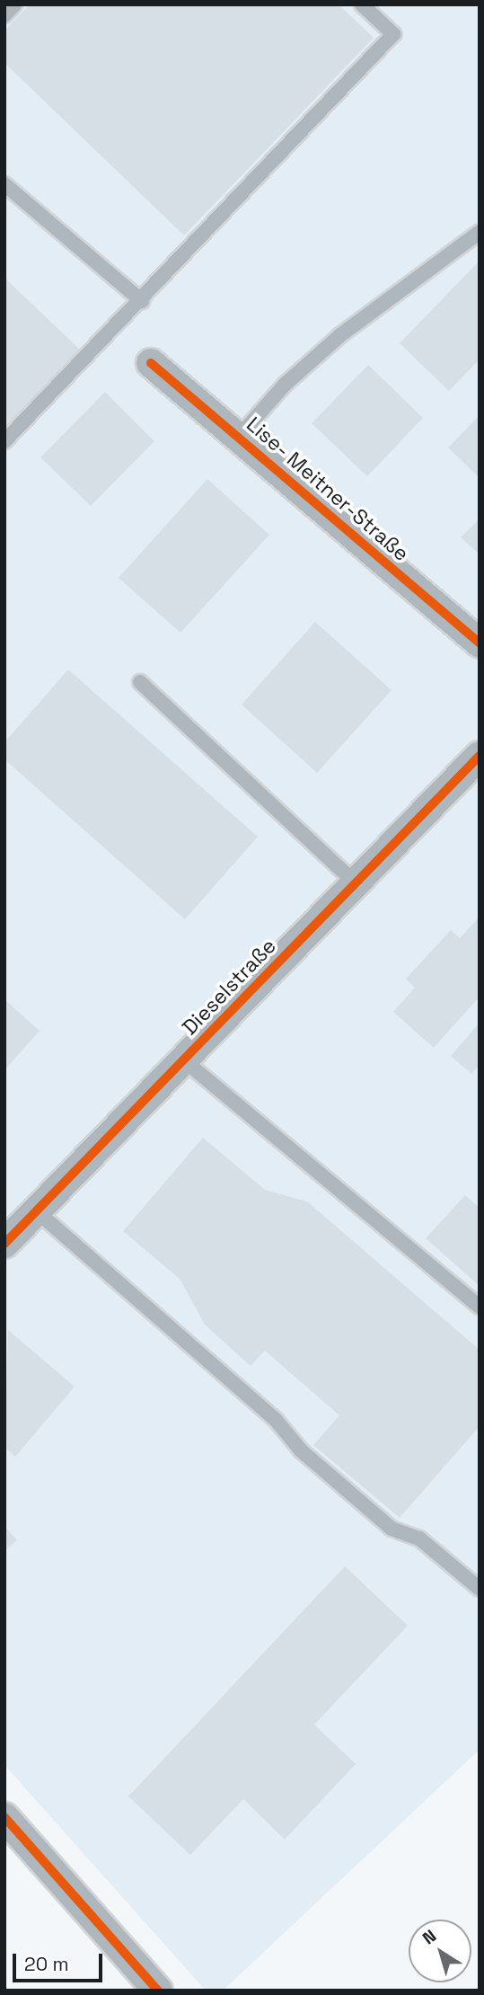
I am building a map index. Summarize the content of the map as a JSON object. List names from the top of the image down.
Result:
{
  "streets": {
    "street": ["Lise- Meitner-Straße", "Dieselstraße"]
  },
  "scale_bar": "20 m",
  "north": "top left"
}
